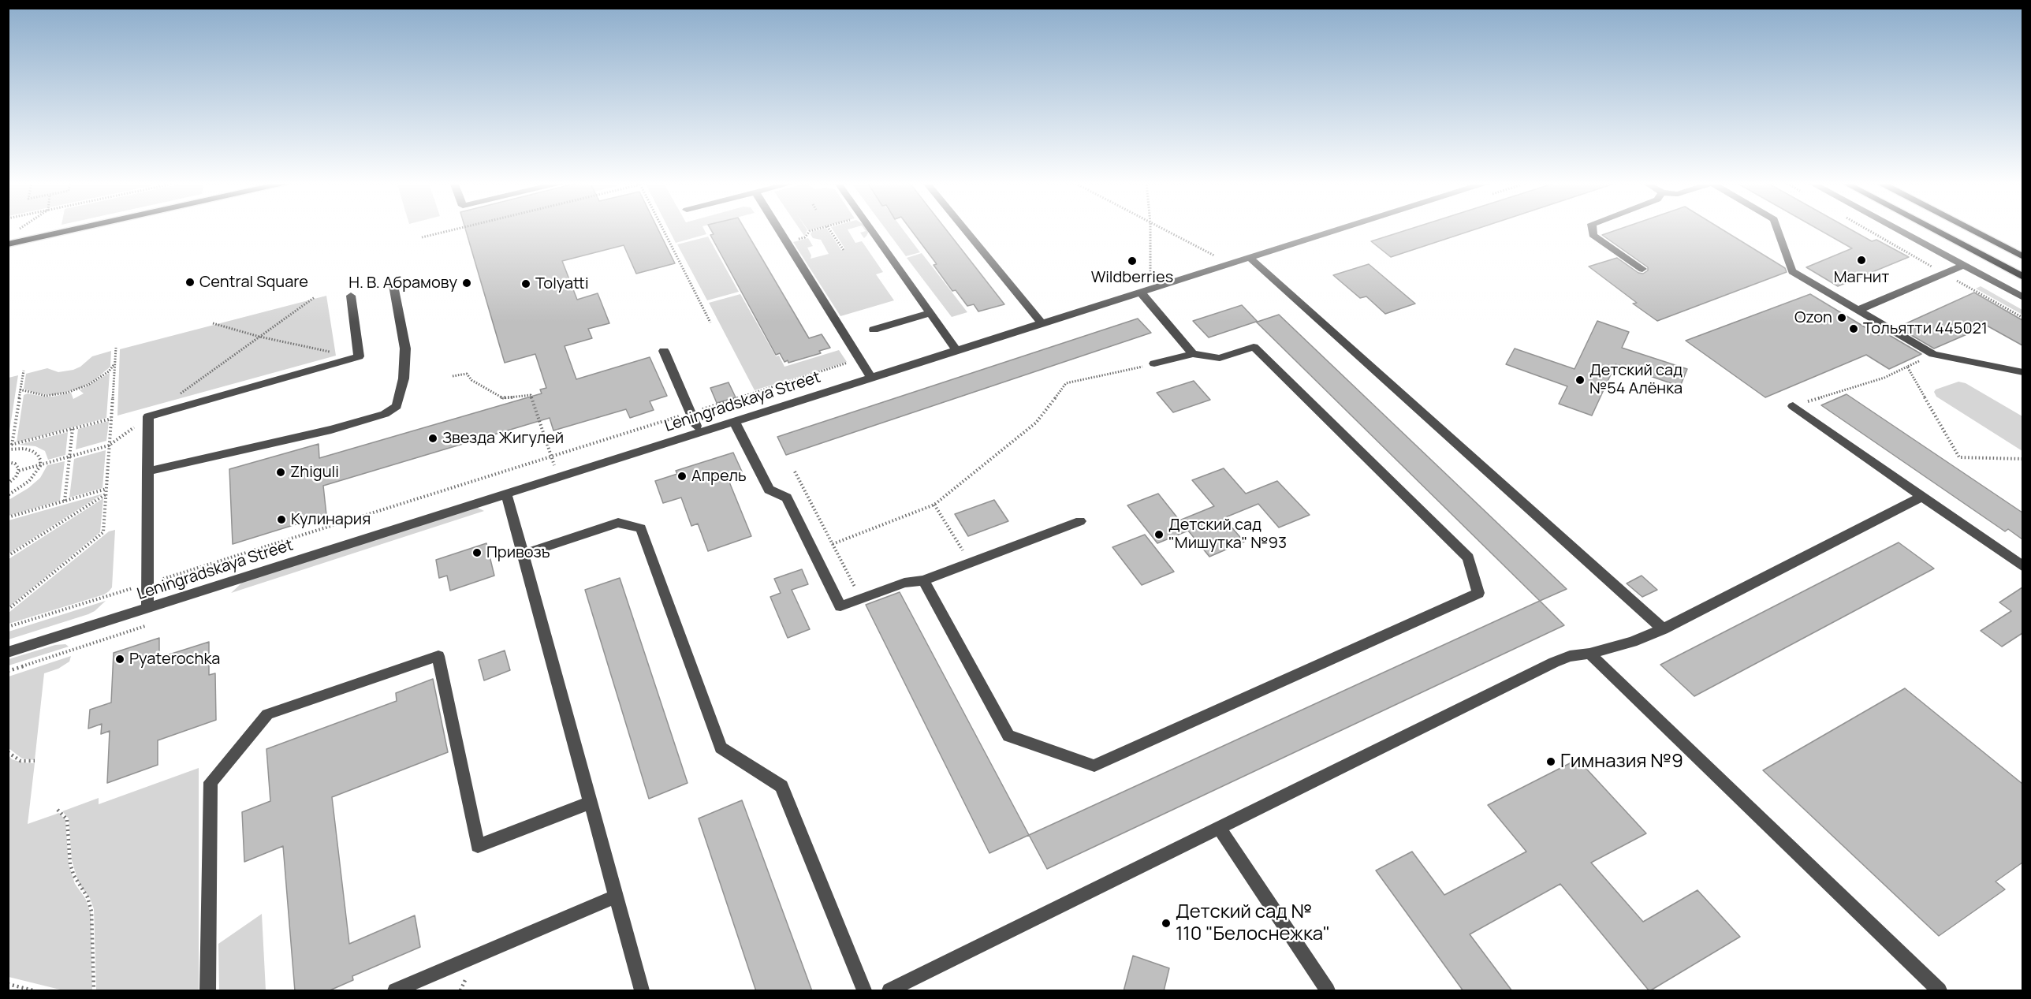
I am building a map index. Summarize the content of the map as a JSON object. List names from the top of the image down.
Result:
{
  "streets": {
    "street": ["Leningradskaya Street"]
  },
  "places": [
    "Магнит",
    "Wildberries",
    "Central Square",
    "Н. В. Абрамову",
    "Tolyatti",
    "Ozon",
    "Тольятти 445021",
    "Детский сад №54 Алёнка",
    "Звезда Жигулей",
    "Zhiguli",
    "Апрель",
    "Кулинария",
    "Детский сад \"Мишутка\" №93",
    "Привозъ",
    "Pyaterochka",
    "Гимназия №9",
    "Детский сад № 110 \"Белоснежка\""
  ]
}
